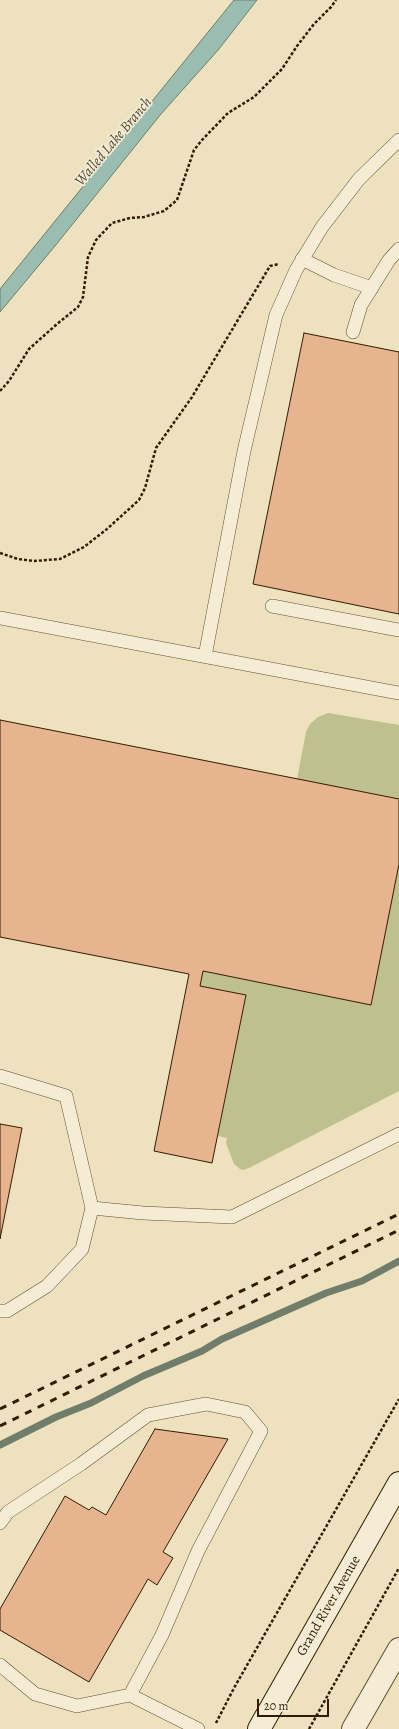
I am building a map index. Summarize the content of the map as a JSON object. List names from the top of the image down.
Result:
{
  "streets": {
    "main road": ["Grand River Avenue"]
  },
  "water": ["Walled Lake Branch"],
  "scale_bar": "20 m"
}
